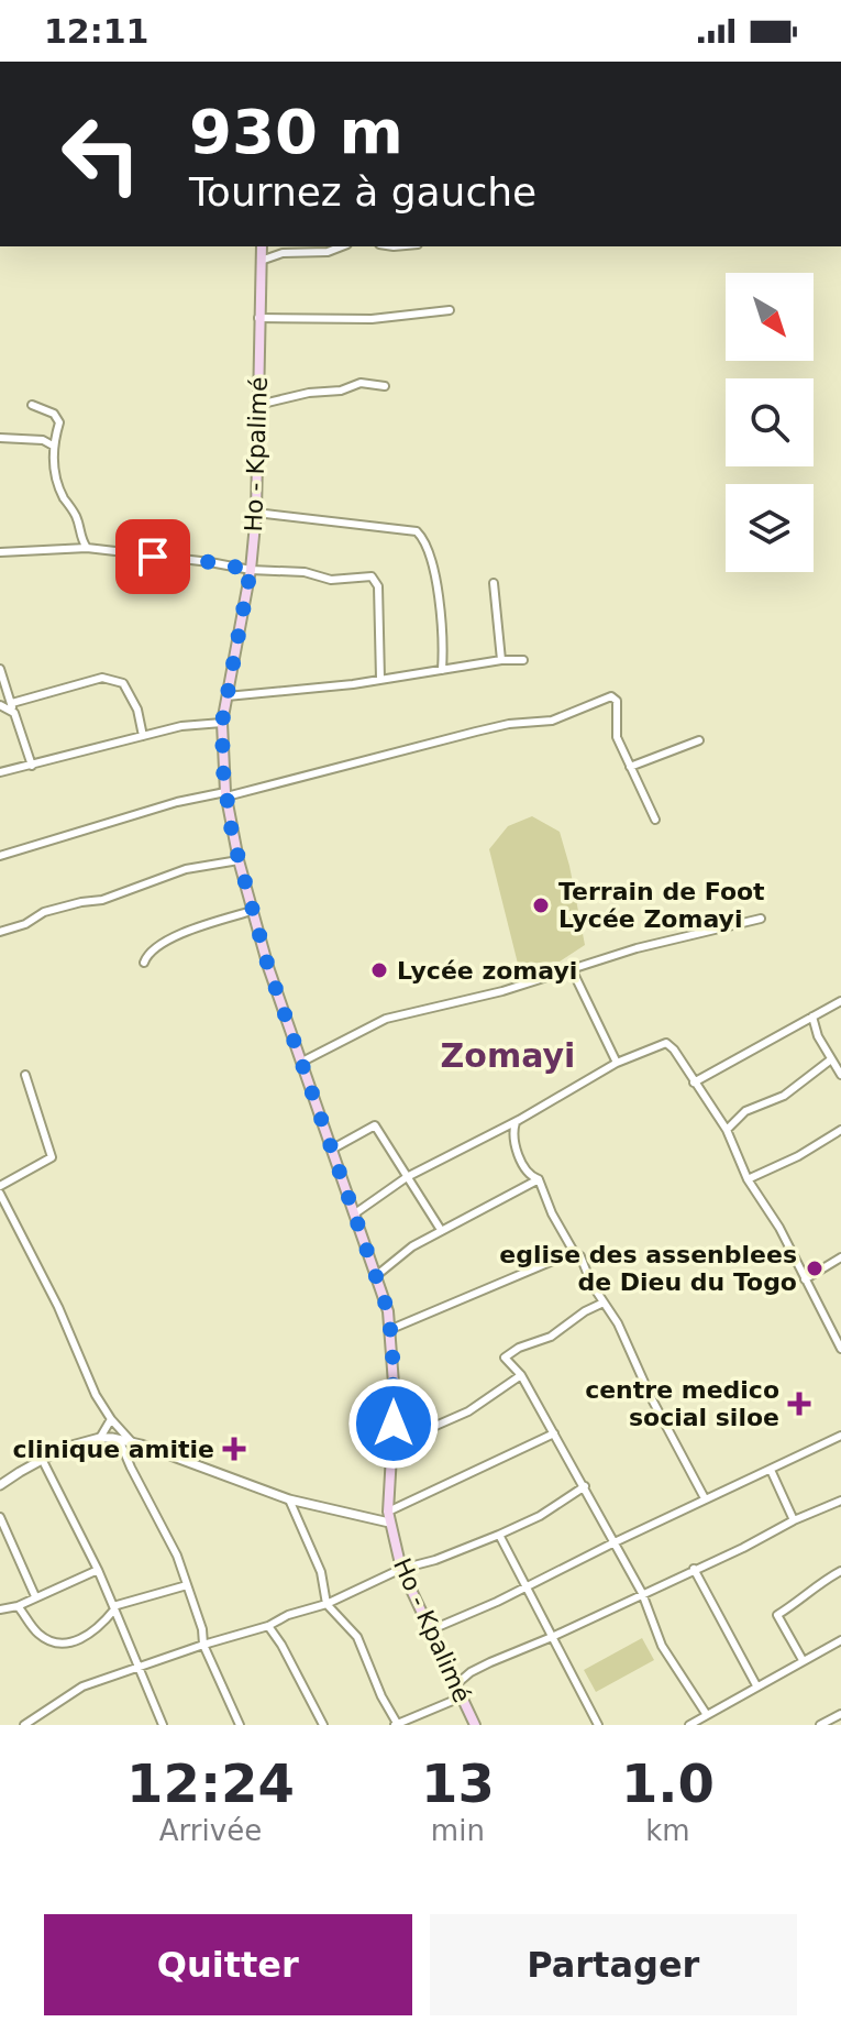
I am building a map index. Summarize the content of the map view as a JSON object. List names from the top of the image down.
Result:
{
  "streets": {
    "main road": ["Ho - Kpalimé"]
  },
  "districts": ["Zomayi"],
  "places": {
    "other": ["Terrain de Foot Lycée Zomayi", "Lycée zomayi", "eglise des assenblees de Dieu du Togo"],
    "health": ["centre medico social siloe", "clinique amitie"]
  },
  "north": "bottom right",
  "page": {
    "status": "12:11",
    "turn": ["930 m", "Tournez à gauche"],
    "eta": [
      "12:24",
      "Arrivée",
      "13",
      "min",
      "1.0",
      "km"
    ],
    "buttons": ["Quitter", "Partager"]
  }
}
